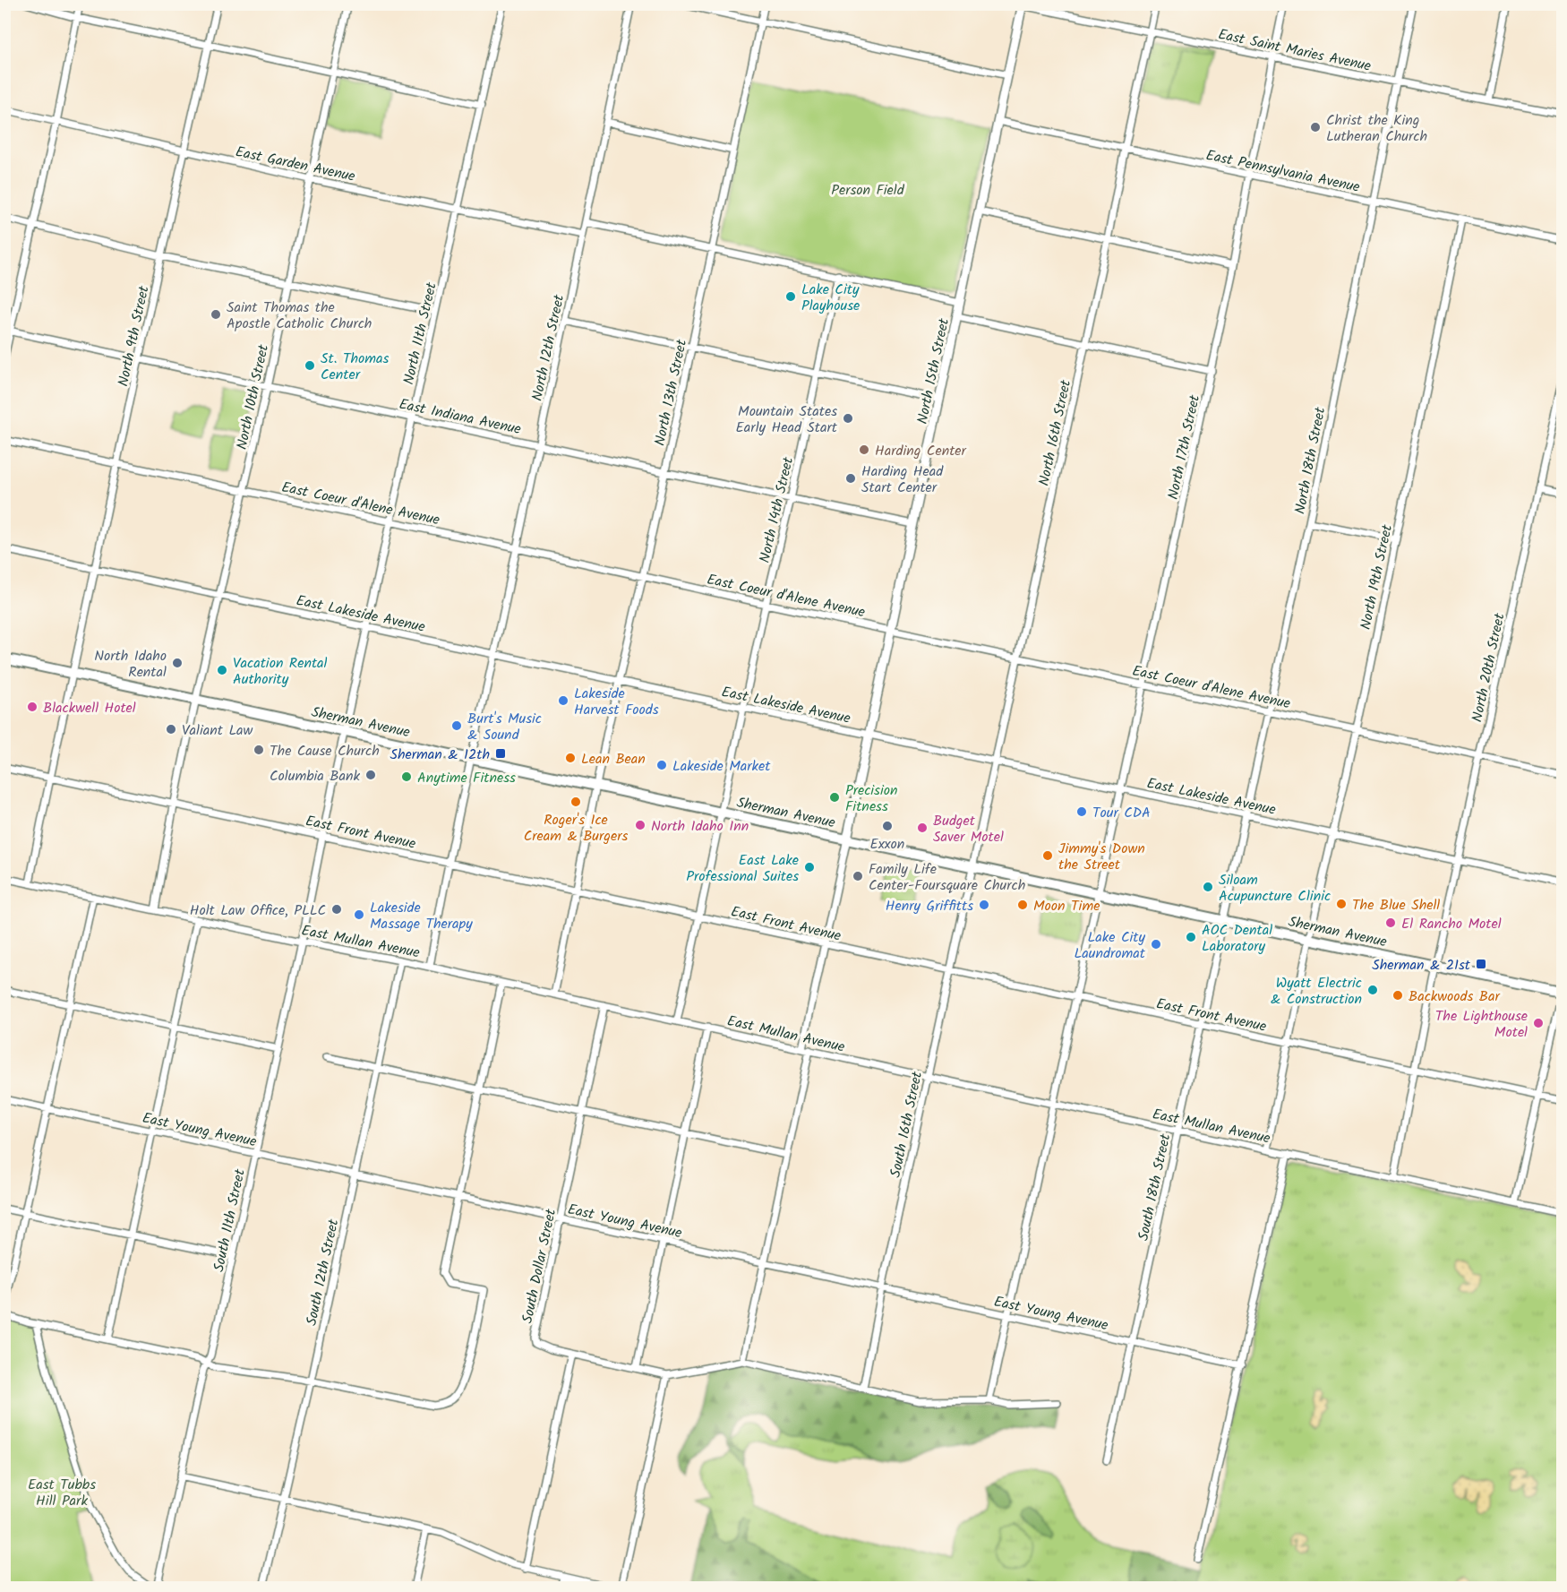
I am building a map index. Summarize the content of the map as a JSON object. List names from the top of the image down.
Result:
{
  "streets": {
    "main road": ["North 15th Street", "Sherman Avenue"],
    "street": [
      "East Saint Maries Avenue",
      "East Garden Avenue",
      "East Pennsylvania Avenue",
      "North 11th Street",
      "North 9th Street",
      "North 12th Street",
      "North 13th Street",
      "North 10th Street",
      "East Indiana Avenue",
      "North 16th Street",
      "North 17th Street",
      "North 18th Street",
      "East Coeur d'Alene Avenue",
      "North 14th Street",
      "North 19th Street",
      "East Lakeside Avenue",
      "North 20th Street",
      "East Front Avenue",
      "East Mullan Avenue",
      "South 16th Street",
      "East Young Avenue",
      "South 18th Street",
      "South 11th Street",
      "South Dollar Street",
      "South 12th Street"
    ]
  },
  "crossings": [
    ["East Saint Maries Avenue", "North 15th Street"],
    ["East Saint Maries Avenue", "North 16th Street"],
    ["East Saint Maries Avenue", "North 17th Street"],
    ["East Saint Maries Avenue", "North 18th Street"],
    ["East Garden Avenue", "North 11th Street"],
    ["East Garden Avenue", "North 9th Street"],
    ["East Garden Avenue", "North 12th Street"],
    ["East Garden Avenue", "North 10th Street"],
    ["East Pennsylvania Avenue", "North 15th Street"],
    ["East Pennsylvania Avenue", "North 16th Street"],
    ["East Pennsylvania Avenue", "North 17th Street"],
    ["East Pennsylvania Avenue", "North 18th Street"],
    ["East Pennsylvania Avenue", "North 19th Street"],
    ["North 11th Street", "East Indiana Avenue"],
    ["North 11th Street", "East Coeur d'Alene Avenue"],
    ["North 11th Street", "East Lakeside Avenue"],
    ["North 11th Street", "Sherman Avenue"],
    ["North 11th Street", "South 11th Street"],
    ["North 9th Street", "East Indiana Avenue"],
    ["North 9th Street", "East Coeur d'Alene Avenue"],
    ["North 9th Street", "East Lakeside Avenue"],
    ["North 9th Street", "Sherman Avenue"],
    ["North 9th Street", "East Front Avenue"],
    ["North 9th Street", "East Mullan Avenue"],
    ["North 12th Street", "East Indiana Avenue"],
    ["North 12th Street", "East Coeur d'Alene Avenue"],
    ["North 12th Street", "East Lakeside Avenue"],
    ["North 12th Street", "Sherman Avenue"],
    ["North 15th Street", "East Indiana Avenue"],
    ["North 15th Street", "East Coeur d'Alene Avenue"],
    ["North 15th Street", "East Lakeside Avenue"],
    ["North 15th Street", "Sherman Avenue"],
    ["North 13th Street", "East Indiana Avenue"],
    ["North 13th Street", "East Coeur d'Alene Avenue"],
    ["North 13th Street", "East Lakeside Avenue"],
    ["North 13th Street", "Sherman Avenue"],
    ["North 13th Street", "East Front Avenue"],
    ["North 13th Street", "East Mullan Avenue"],
    ["North 10th Street", "East Indiana Avenue"],
    ["North 10th Street", "East Coeur d'Alene Avenue"],
    ["North 10th Street", "East Lakeside Avenue"],
    ["North 10th Street", "Sherman Avenue"],
    ["North 10th Street", "East Front Avenue"],
    ["North 10th Street", "East Mullan Avenue"],
    ["East Indiana Avenue", "North 14th Street"],
    ["North 16th Street", "East Coeur d'Alene Avenue"],
    ["North 16th Street", "East Lakeside Avenue"],
    ["North 16th Street", "Sherman Avenue"],
    ["North 16th Street", "South 16th Street"],
    ["North 17th Street", "East Coeur d'Alene Avenue"],
    ["North 17th Street", "East Lakeside Avenue"],
    ["North 17th Street", "Sherman Avenue"],
    ["North 17th Street", "East Front Avenue"],
    ["North 17th Street", "East Mullan Avenue"],
    ["North 17th Street", "East Young Avenue"],
    ["North 18th Street", "East Coeur d'Alene Avenue"],
    ["North 18th Street", "East Lakeside Avenue"],
    ["North 18th Street", "Sherman Avenue"],
    ["North 18th Street", "South 18th Street"],
    ["East Coeur d'Alene Avenue", "North 14th Street"],
    ["East Coeur d'Alene Avenue", "North 19th Street"],
    ["East Coeur d'Alene Avenue", "North 20th Street"],
    ["North 14th Street", "East Lakeside Avenue"],
    ["North 14th Street", "Sherman Avenue"],
    ["North 14th Street", "East Front Avenue"],
    ["North 14th Street", "East Mullan Avenue"],
    ["North 19th Street", "East Lakeside Avenue"],
    ["North 19th Street", "Sherman Avenue"],
    ["North 19th Street", "East Front Avenue"],
    ["North 19th Street", "East Mullan Avenue"],
    ["East Lakeside Avenue", "North 20th Street"],
    ["North 20th Street", "Sherman Avenue"],
    ["North 20th Street", "East Front Avenue"],
    ["North 20th Street", "East Mullan Avenue"],
    ["Sherman Avenue", "South 16th Street"],
    ["Sherman Avenue", "South 18th Street"],
    ["Sherman Avenue", "South 11th Street"],
    ["East Front Avenue", "South 16th Street"],
    ["East Front Avenue", "South 18th Street"],
    ["East Front Avenue", "South 11th Street"],
    ["East Mullan Avenue", "South 16th Street"],
    ["East Mullan Avenue", "South 18th Street"],
    ["East Mullan Avenue", "South 11th Street"],
    ["East Mullan Avenue", "South Dollar Street"],
    ["East Mullan Avenue", "South 12th Street"],
    ["South 16th Street", "East Young Avenue"],
    ["East Young Avenue", "South 18th Street"],
    ["East Young Avenue", "South 11th Street"],
    ["East Young Avenue", "South Dollar Street"],
    ["East Young Avenue", "South 12th Street"]
  ],
  "parks": ["Person Field", "East Tubbs Hill Park"],
  "places": {
    "other": [
      "Christ the King Lutheran Church",
      "Lake City Playhouse",
      "Saint Thomas the Apostle Catholic Church",
      "St. Thomas Center",
      "Mountain States Early Head Start",
      "Harding Center",
      "Harding Head Start Center",
      "North Idaho Rental",
      "Vacation Rental Authority",
      "Lakeside Harvest Foods",
      "Blackwell Hotel",
      "Burt's Music & Sound",
      "Valiant Law",
      "The Cause Church",
      "Lean Bean",
      "Lakeside Market",
      "Columbia Bank",
      "Anytime Fitness",
      "Precision Fitness",
      "Roger's Ice Cream & Burgers",
      "Tour CDA",
      "North Idaho Inn",
      "Exxon",
      "Budget Saver Motel",
      "Jimmy's Down the Street",
      "East Lake Professional Suites",
      "Family Life Center-Foursquare Church",
      "Siloam Acupuncture Clinic",
      "The Blue Shell",
      "Henry Griffitts",
      "Moon Time",
      "Holt Law Office, PLLC",
      "Lakeside Massage Therapy",
      "El Rancho Motel",
      "AOC Dental Laboratory",
      "Lake City Laundromat",
      "Wyatt Electric & Construction",
      "Backwoods Bar",
      "The Lighthouse Motel"
    ],
    "transit": ["Sherman & 12th", "Sherman & 21st"]
  }
}
